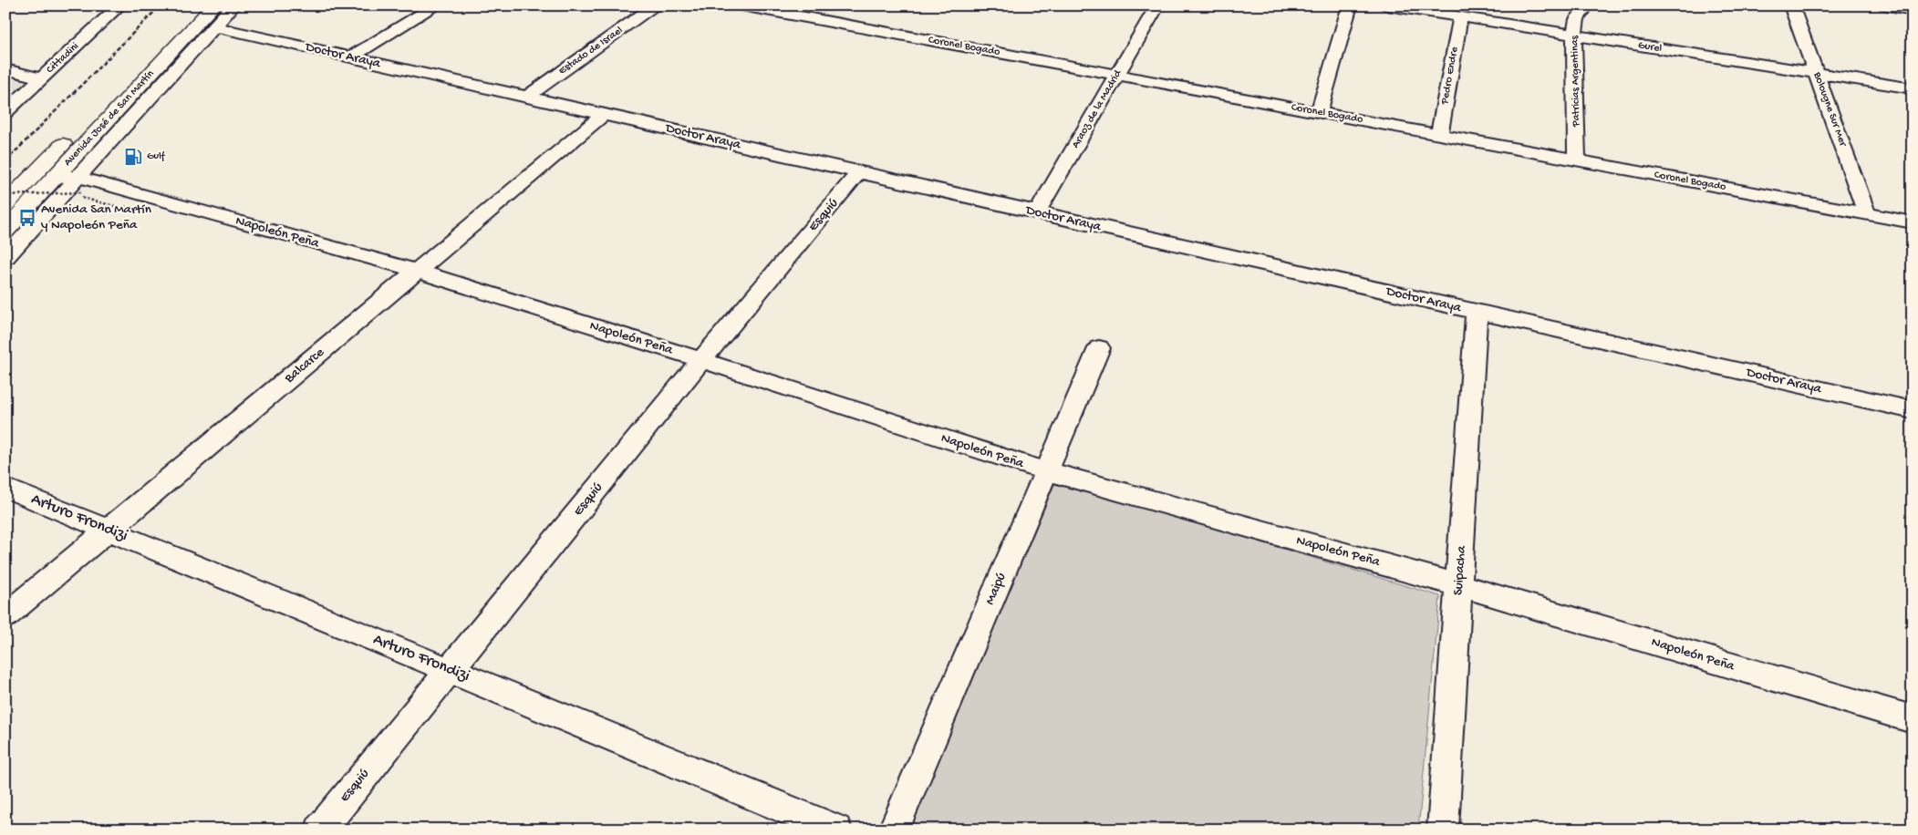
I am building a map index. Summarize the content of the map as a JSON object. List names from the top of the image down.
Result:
{
  "streets": {
    "main road": ["Avenida José de San Martín"],
    "street": [
      "Coronel Bogado",
      "Gurel",
      "Estado de Israel",
      "Doctor Araya",
      "Cittadini",
      "Pedro Endre",
      "Patricias Argentinas",
      "Araoz de la Madrid",
      "Bolougne Sur Mer",
      "Esquiú",
      "Napoleón Peña",
      "Balcarce",
      "Arturo Frondizi",
      "Suipacha",
      "Maipú"
    ]
  },
  "crossings": [
    ["Coronel Bogado", "Pedro Endre"],
    ["Coronel Bogado", "Patricias Argentinas"],
    ["Coronel Bogado", "Araoz de la Madrid"],
    ["Coronel Bogado", "Bolougne Sur Mer"],
    ["Gurel", "Pedro Endre"],
    ["Gurel", "Patricias Argentinas"],
    ["Gurel", "Bolougne Sur Mer"],
    ["Estado de Israel", "Doctor Araya"],
    ["Doctor Araya", "Araoz de la Madrid"],
    ["Doctor Araya", "Esquiú"],
    ["Doctor Araya", "Balcarce"],
    ["Doctor Araya", "Suipacha"],
    ["Avenida José de San Martín", "Napoleón Peña"],
    ["Esquiú", "Napoleón Peña"],
    ["Esquiú", "Arturo Frondizi"],
    ["Napoleón Peña", "Balcarce"],
    ["Napoleón Peña", "Suipacha"],
    ["Napoleón Peña", "Maipú"],
    ["Balcarce", "Arturo Frondizi"]
  ],
  "places": {
    "fuel station": ["Gulf"],
    "bus stop": ["Avenida San Martín y Napoleón Peña"]
  }
}
